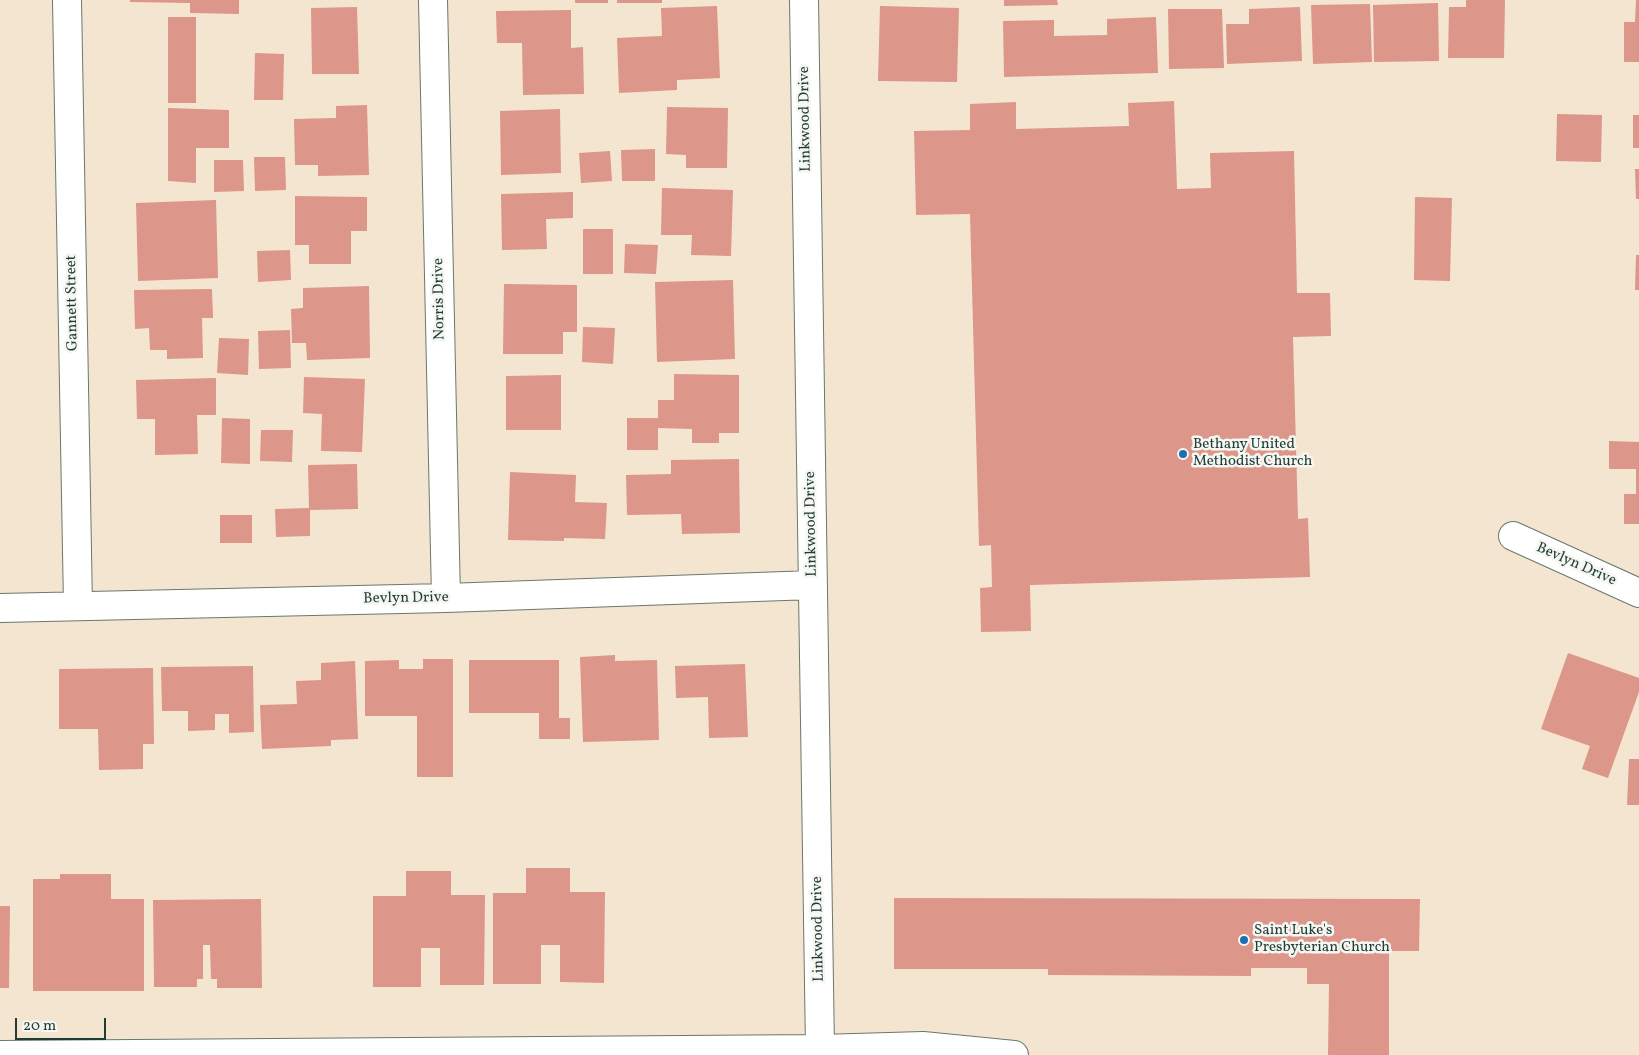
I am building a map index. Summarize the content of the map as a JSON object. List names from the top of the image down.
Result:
{
  "streets": {
    "street": [
      "Linkwood Drive",
      "Norris Drive",
      "Gannett Street",
      "Bevlyn Drive"
    ]
  },
  "crossings": [
    ["Linkwood Drive", "Bevlyn Drive"],
    ["Norris Drive", "Bevlyn Drive"],
    ["Gannett Street", "Bevlyn Drive"]
  ],
  "places": ["Bethany United Methodist Church", "Saint Luke's Presbyterian Church"],
  "scale_bar": "20 m"
}
